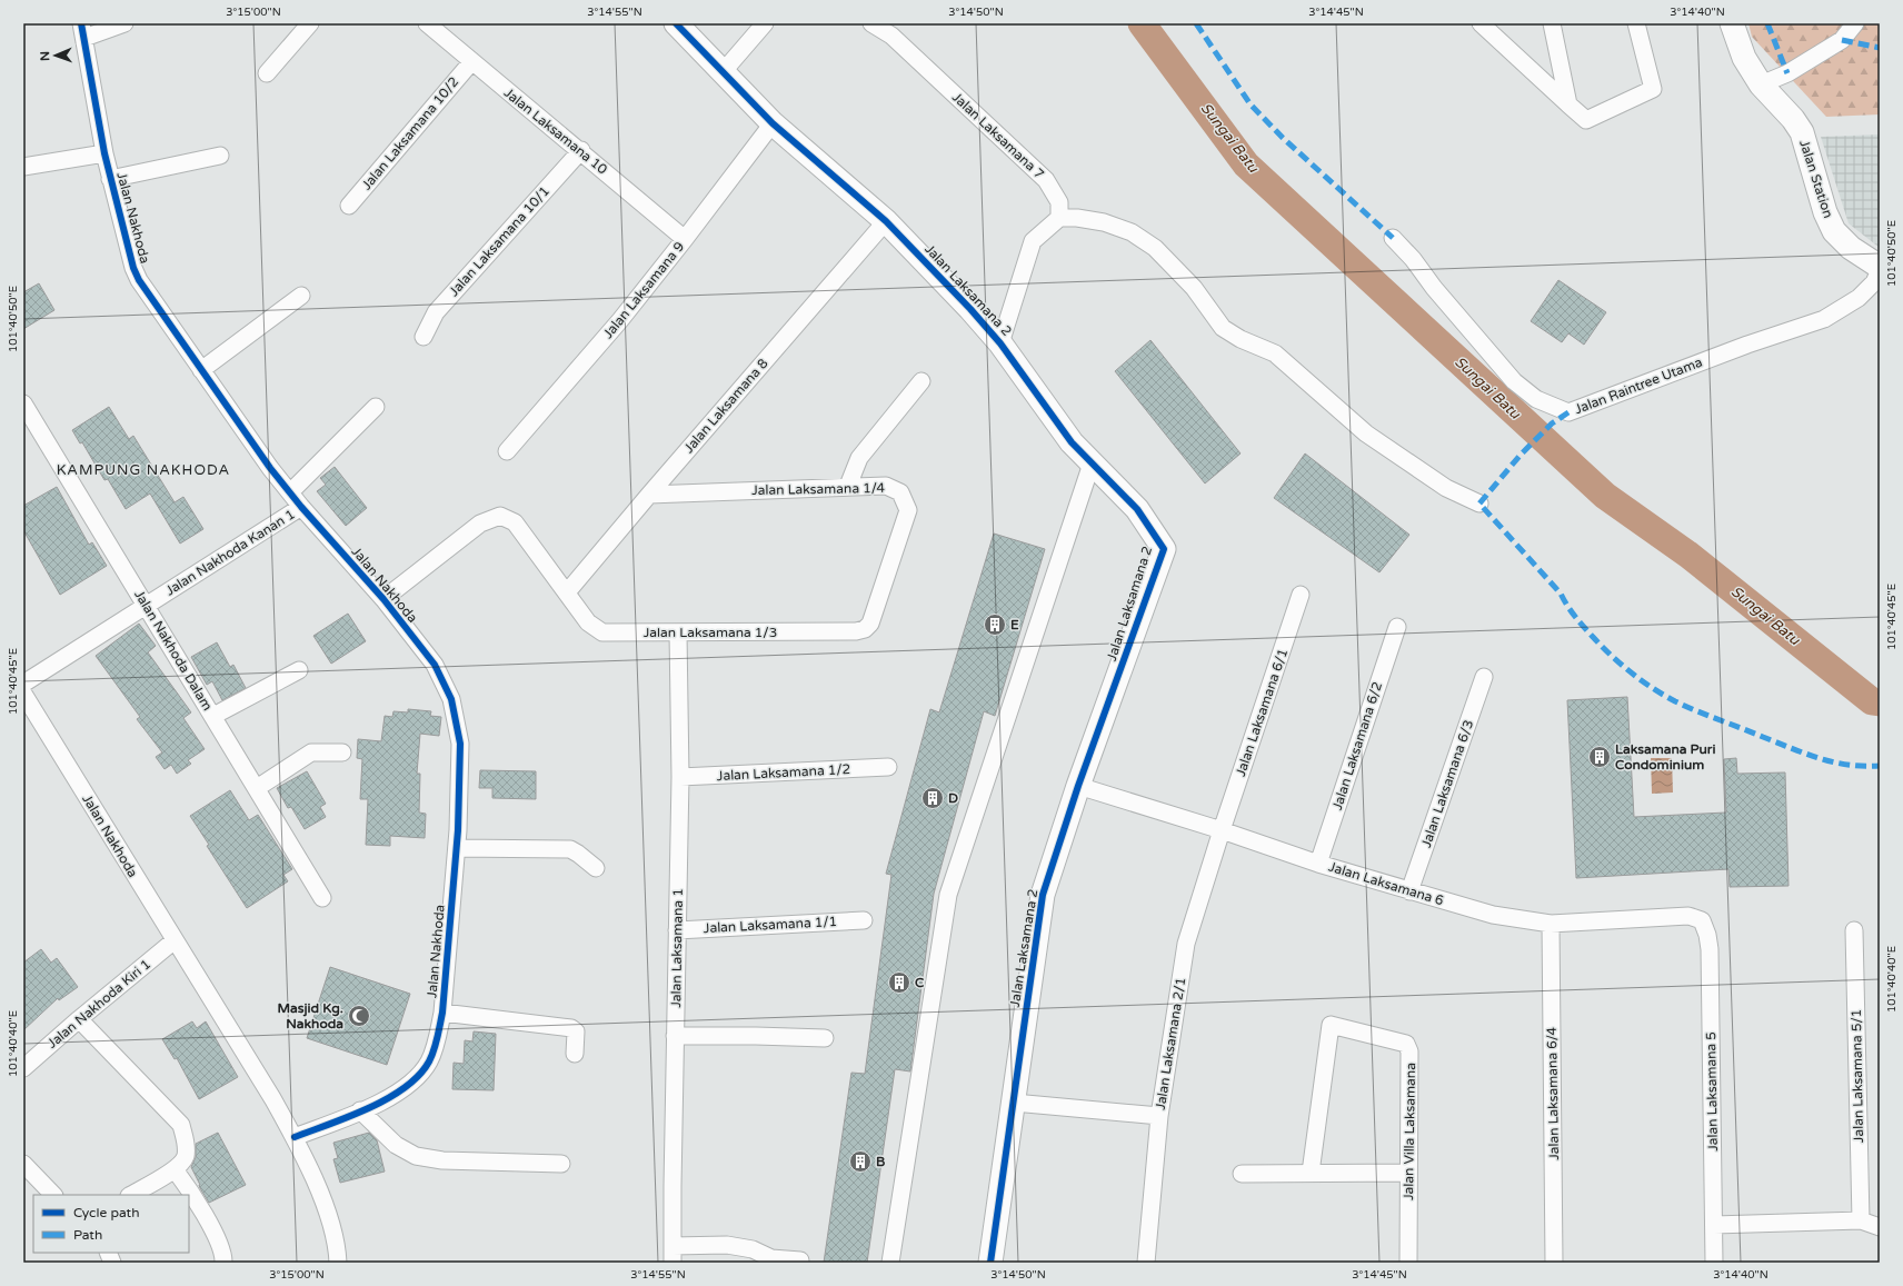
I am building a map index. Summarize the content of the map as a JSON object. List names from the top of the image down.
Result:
{
  "streets": {
    "street": [
      "Jalan Laksamana 10",
      "Jalan Laksamana 10/2",
      "Jalan Laksamana 7",
      "Jalan Station",
      "Jalan Nakhoda",
      "Jalan Laksamana 10/1",
      "Jalan Laksamana 9",
      "Jalan Laksamana 2",
      "Jalan Raintree Utama",
      "Jalan Laksamana 8",
      "Jalan Laksamana 1/4",
      "Jalan Nakhoda Kanan 1",
      "Jalan Laksamana 1/3",
      "Jalan Nakhoda Dalam",
      "Jalan Laksamana 6/1",
      "Jalan Laksamana 6/2",
      "Jalan Laksamana 1/2",
      "Jalan Laksamana 6/3",
      "Jalan Laksamana 6",
      "Jalan Laksamana 1/1",
      "Jalan Laksamana 1",
      "Jalan Nakhoda Kiri 1",
      "Jalan Laksamana 2/1",
      "Jalan Laksamana 5/1",
      "Jalan Laksamana 5",
      "Jalan Laksamana 6/4",
      "Jalan Villa Laksamana"
    ]
  },
  "crossings": [
    ["Jalan Laksamana 10", "Jalan Laksamana 10/2"],
    ["Jalan Laksamana 10", "Jalan Laksamana 10/1"],
    ["Jalan Laksamana 10", "Jalan Laksamana 9"],
    ["Jalan Nakhoda", "Jalan Nakhoda Kanan 1"],
    ["Jalan Nakhoda", "Jalan Laksamana 1/3"],
    ["Jalan Nakhoda", "Jalan Nakhoda Kiri 1"],
    ["Jalan Laksamana 9", "Jalan Laksamana 2"],
    ["Jalan Laksamana 2", "Jalan Laksamana 8"],
    ["Jalan Laksamana 2", "Jalan Laksamana 6"],
    ["Jalan Laksamana 8", "Jalan Laksamana 1/4"],
    ["Jalan Laksamana 8", "Jalan Laksamana 1/3"],
    ["Jalan Laksamana 1/4", "Jalan Laksamana 1/3"],
    ["Jalan Nakhoda Kanan 1", "Jalan Nakhoda Dalam"],
    ["Jalan Laksamana 1/3", "Jalan Laksamana 1"],
    ["Jalan Laksamana 6/1", "Jalan Laksamana 6"],
    ["Jalan Laksamana 6/1", "Jalan Laksamana 2/1"],
    ["Jalan Laksamana 6/2", "Jalan Laksamana 6"],
    ["Jalan Laksamana 1/2", "Jalan Laksamana 1"],
    ["Jalan Laksamana 6/3", "Jalan Laksamana 6"],
    ["Jalan Laksamana 6", "Jalan Laksamana 2/1"],
    ["Jalan Laksamana 6", "Jalan Laksamana 5"],
    ["Jalan Laksamana 6", "Jalan Laksamana 6/4"],
    ["Jalan Laksamana 1/1", "Jalan Laksamana 1"]
  ],
  "districts": ["KAMPUNG NAKHODA"],
  "water": ["Sungai Batu"],
  "places": {
    "building": [
      "E",
      "Laksamana Puri Condominium",
      "D",
      "C",
      "B"
    ],
    "mosque": ["Masjid Kg. Nakhoda"]
  },
  "legend": ["Cycle path", "Path"],
  "north": "left",
  "coordinates": [
    "3°15'00\"N",
    "3°14'55\"N",
    "3°14'50\"N",
    "3°14'45\"N",
    "3°14'40\"N",
    "101°40'50\"E",
    "101°40'45\"E",
    "101°40'40\"E"
  ]
}
